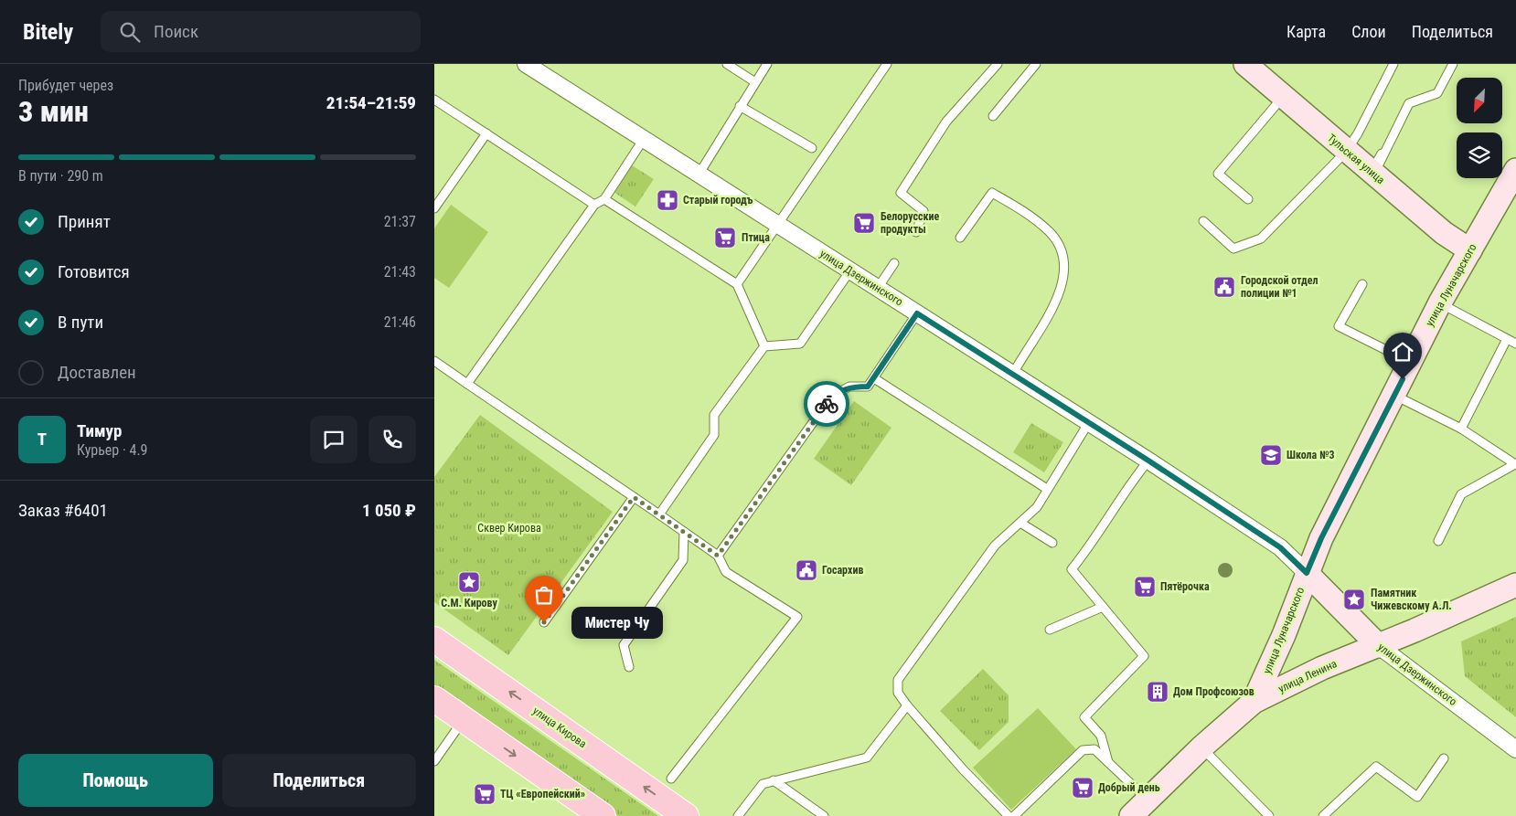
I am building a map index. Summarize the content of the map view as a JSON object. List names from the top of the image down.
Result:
{
  "streets": {
    "main road": [
      "Тульская улица",
      "улица Дзержинского",
      "улица Луначарского",
      "улица Ленина",
      "улица Кирова"
    ]
  },
  "crossings": [
    ["Тульская улица", "улица Луначарского"],
    ["улица Дзержинского", "улица Луначарского"],
    ["улица Дзержинского", "улица Ленина"],
    ["улица Луначарского", "улица Ленина"]
  ],
  "parks": ["Сквер Кирова"],
  "places": {
    "pharmacy": ["Старый городъ"],
    "supermarket": [
      "Белорусские продукты",
      "Птица",
      "Пятёрочка",
      "Добрый день",
      "ТЦ «Европейский»"
    ],
    "public building": ["Городской отдел полиции №1", "Госархив"],
    "school or university": ["Школа №3"],
    "place": ["С.М. Кирову", "Памятник Чижевскому А.Л."],
    "other": ["Мистер Чу"],
    "building": ["Дом Профсоюзов"]
  },
  "north": "bottom left",
  "page": {
    "header": "Bitely",
    "search": "Поиск",
    "nav": ["Карта", "Слои", "Поделиться"],
    "heading": ["3 мин", "Прибудет через", "21:54–21:59"],
    "panel": [
      "Тимур",
      "Курьер · 4.9",
      "Заказ #6401",
      "1 050 ₽"
    ],
    "bar": "В пути · 290 m",
    "list": [
      ["Принят", "21:37"],
      ["Готовится", "21:43"],
      ["В пути", "21:46"],
      "Доставлен"
    ],
    "round": "Т",
    "bubble": "Мистер Чу",
    "buttons": ["Помощь", "Поделиться"]
  }
}
